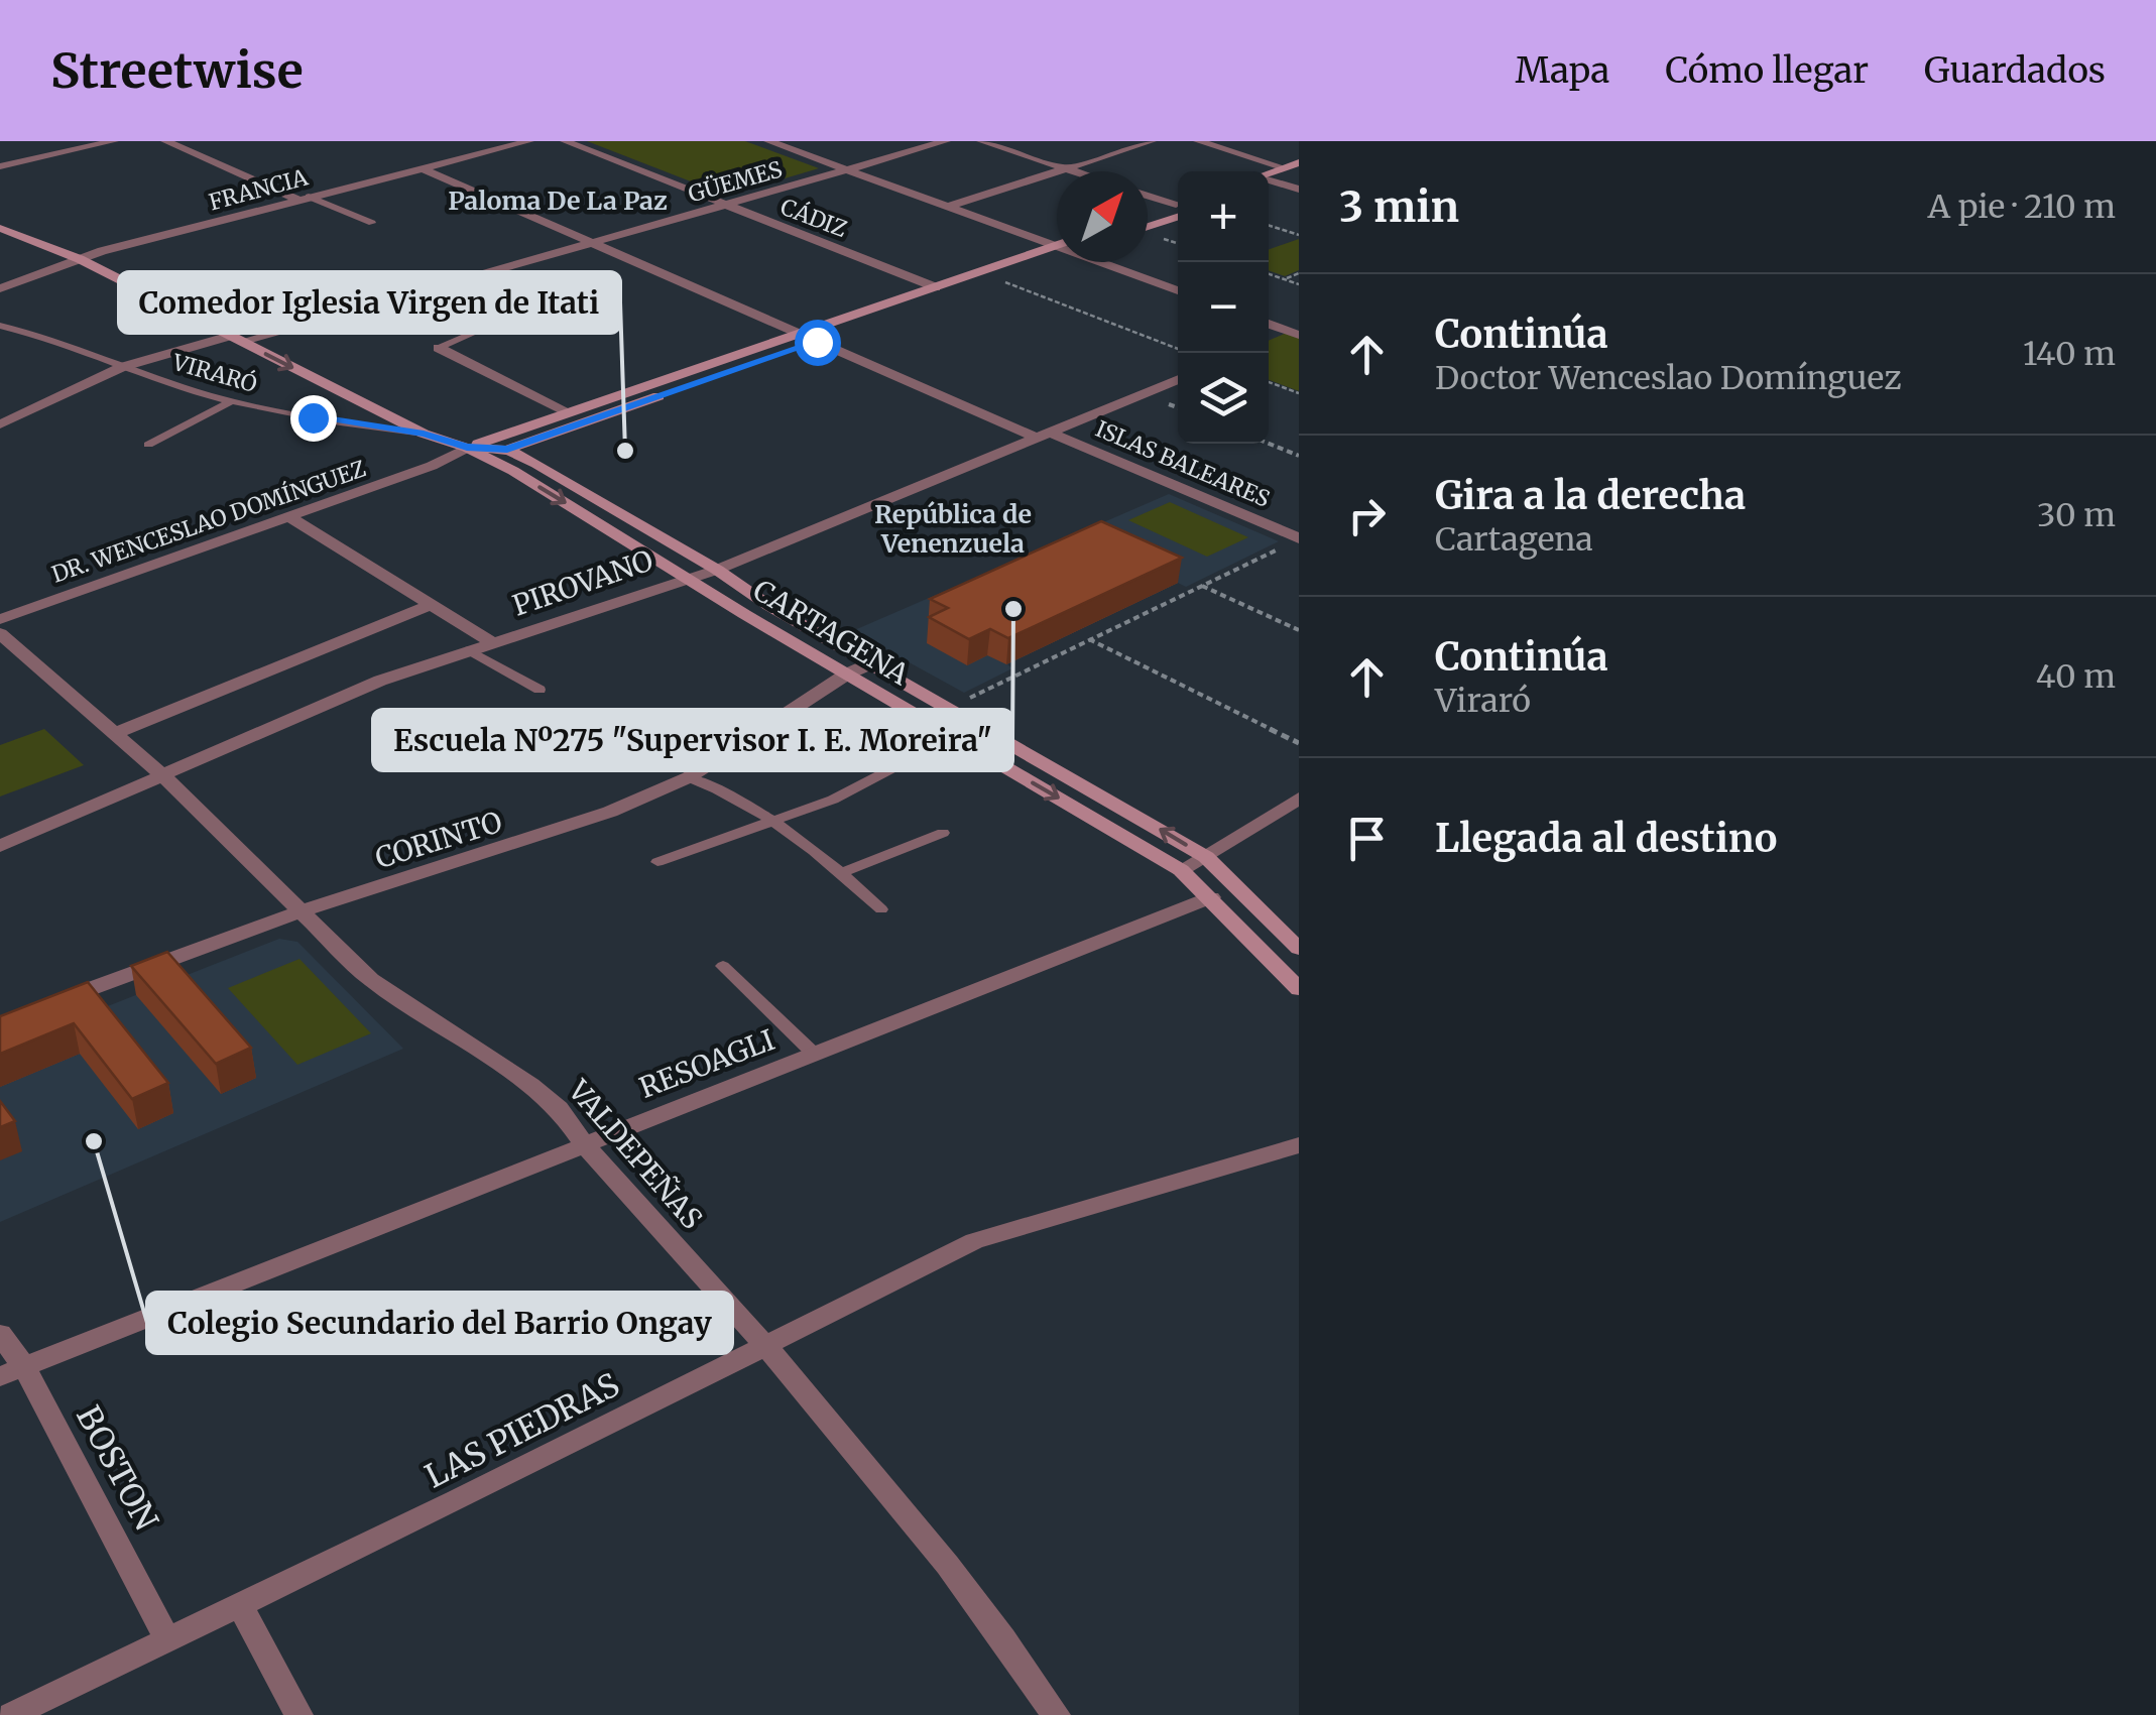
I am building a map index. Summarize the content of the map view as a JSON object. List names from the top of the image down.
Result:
{
  "streets": {
    "main road": ["CARTAGENA"],
    "street": [
      "GÜEMES",
      "FRANCIA",
      "CÁDIZ",
      "ISLAS BALEARES",
      "DR. WENCESLAO DOMÍNGUEZ",
      "PIROVANO",
      "CORINTO",
      "RESOAGLI",
      "VALDEPEÑAS",
      "LAS PIEDRAS",
      "BOSTON"
    ],
    "lane": ["VIRARÓ"]
  },
  "crossings": [
    ["GÜEMES", "CÁDIZ"],
    ["GÜEMES", "ISLAS BALEARES"],
    ["GÜEMES", "CARTAGENA"],
    ["FRANCIA", "ISLAS BALEARES"],
    ["FRANCIA", "CARTAGENA"],
    ["VIRARÓ", "CARTAGENA"],
    ["ISLAS BALEARES", "PIROVANO"],
    ["DR. WENCESLAO DOMÍNGUEZ", "CARTAGENA"],
    ["PIROVANO", "CARTAGENA"],
    ["PIROVANO", "VALDEPEÑAS"],
    ["CARTAGENA", "CORINTO"],
    ["CARTAGENA", "RESOAGLI"],
    ["CORINTO", "VALDEPEÑAS"],
    ["RESOAGLI", "VALDEPEÑAS"],
    ["RESOAGLI", "BOSTON"],
    ["VALDEPEÑAS", "LAS PIEDRAS"],
    ["LAS PIEDRAS", "BOSTON"]
  ],
  "districts": ["Paloma De La Paz", "República de Venenzuela"],
  "places": ["Comedor Iglesia Virgen de Itati", "Escuela Nº275 \"Supervisor I. E. Moreira\"", "Colegio Secundario del Barrio Ongay"],
  "north": "top right",
  "page": {
    "header": "Streetwise",
    "nav": ["Mapa", "Cómo llegar", "Guardados"],
    "heading": ["3 min", "A pie · 210 m"],
    "map_buttons": ["+", "−"],
    "list": [
      ["Continúa", "Doctor Wenceslao Domínguez", "140 m"],
      ["Gira a la derecha", "Cartagena", "30 m"],
      ["Continúa", "Viraró", "40 m"],
      "Llegada al destino"
    ]
  }
}
